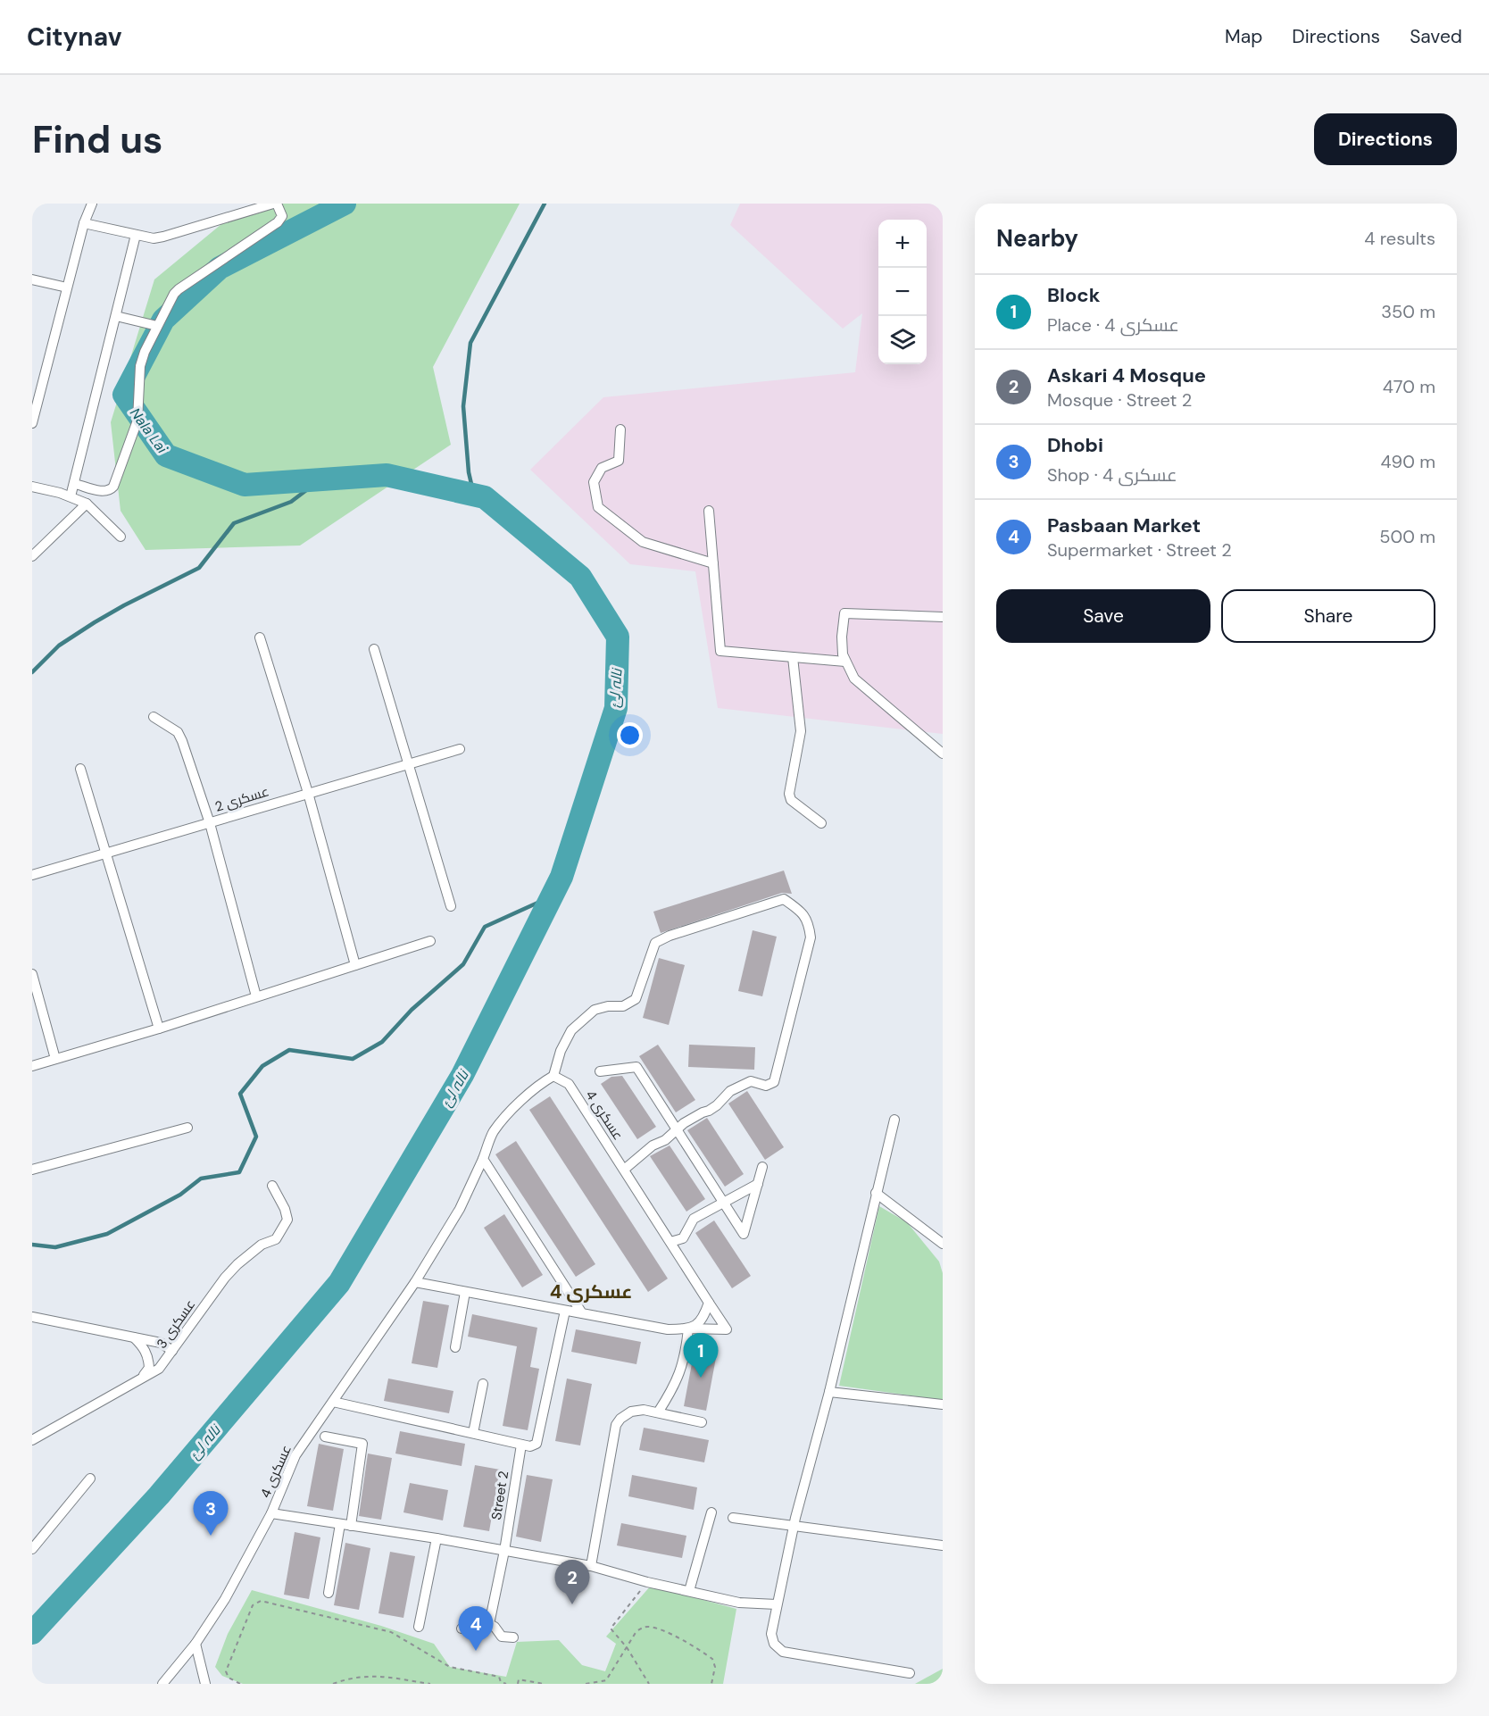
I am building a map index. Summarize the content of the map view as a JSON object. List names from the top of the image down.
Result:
{
  "streets": {
    "street": [
      "عسکری 2",
      "عسکری 4",
      "عسکری 3",
      "Street 2"
    ]
  },
  "districts": ["عسکری 4"],
  "water": ["Nala Lai", "نالہ لئ"],
  "page": {
    "header": "Citynav",
    "nav": ["Map", "Directions", "Saved"],
    "buttons": [
      "Directions",
      ["Save", "Share"]
    ],
    "title": "Find us",
    "heading": ["Nearby", "4 results"],
    "map_buttons": ["+", "−"],
    "list": [
      {
        "mark": "1",
        "name": "Block",
        "note": "Place · عسکری 4",
        "value": "350 m"
      },
      {
        "mark": "2",
        "name": "Askari 4 Mosque",
        "note": "Mosque · Street 2",
        "value": "470 m"
      },
      {
        "mark": "3",
        "name": "Dhobi",
        "note": "Shop · عسکری 4",
        "value": "490 m"
      },
      {
        "mark": "4",
        "name": "Pasbaan Market",
        "note": "Supermarket · Street 2",
        "value": "500 m"
      }
    ],
    "pins": [
      "1",
      "3",
      "2",
      "4"
    ]
  }
}
